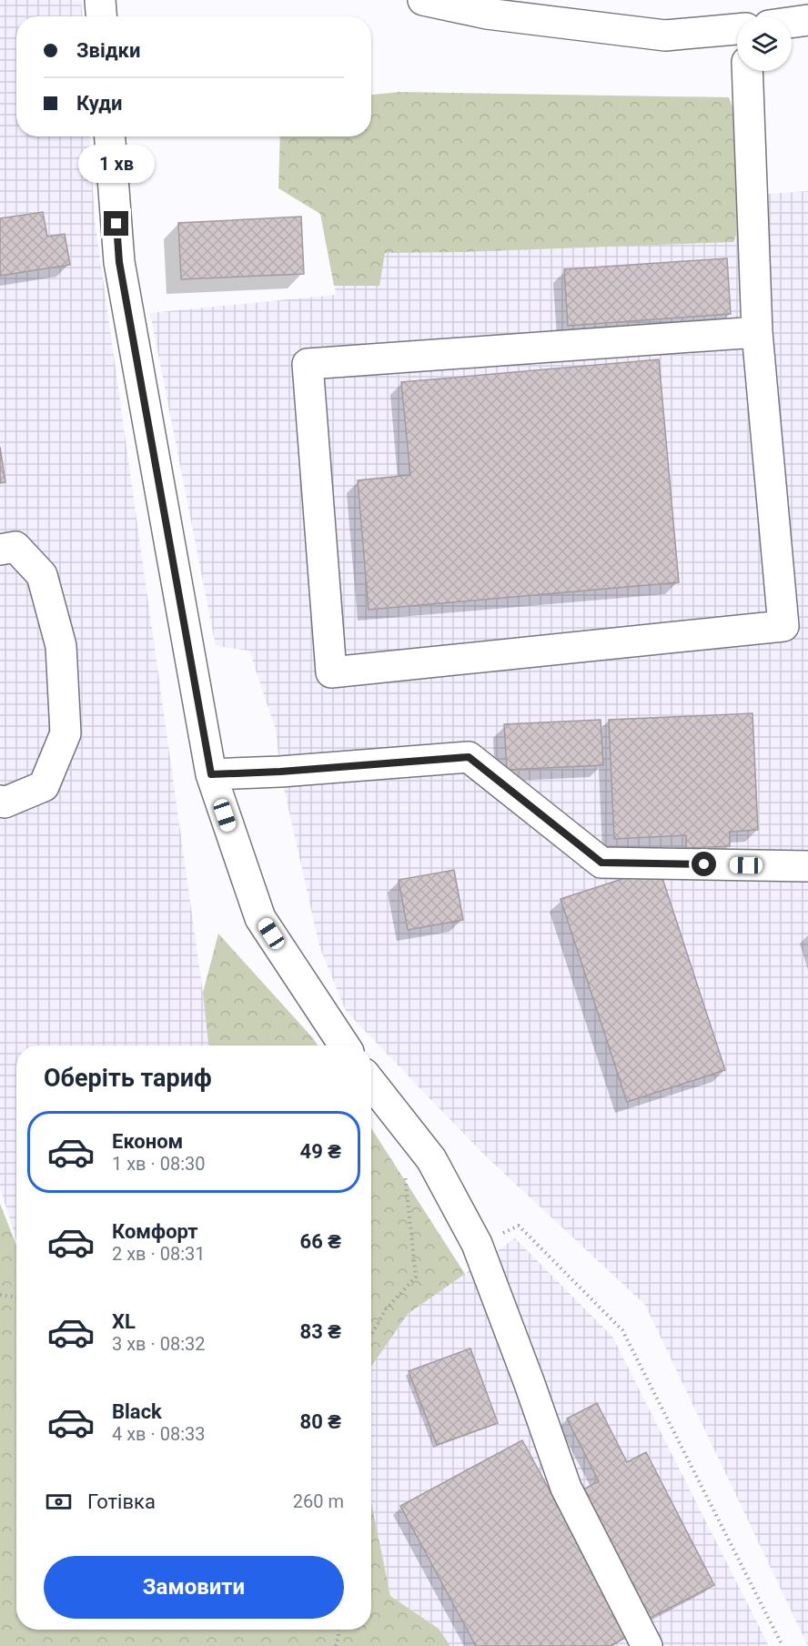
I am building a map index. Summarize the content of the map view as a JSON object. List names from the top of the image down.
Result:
{
  "page": {
    "banner": ["Звідки", "Куди"],
    "bubble": "1 хв",
    "heading": "Оберіть тариф",
    "list": [
      {
        "name": "Економ",
        "note": "1 хв · 08:30",
        "value": "49 ₴"
      },
      {
        "name": "Комфорт",
        "note": "2 хв · 08:31",
        "value": "66 ₴"
      },
      {
        "name": "XL",
        "note": "3 хв · 08:32",
        "value": "83 ₴"
      },
      {
        "name": "Black",
        "note": "4 хв · 08:33",
        "value": "80 ₴"
      }
    ],
    "pay": ["Готівка", "260 m"],
    "buttons": "Замовити"
  }
}
